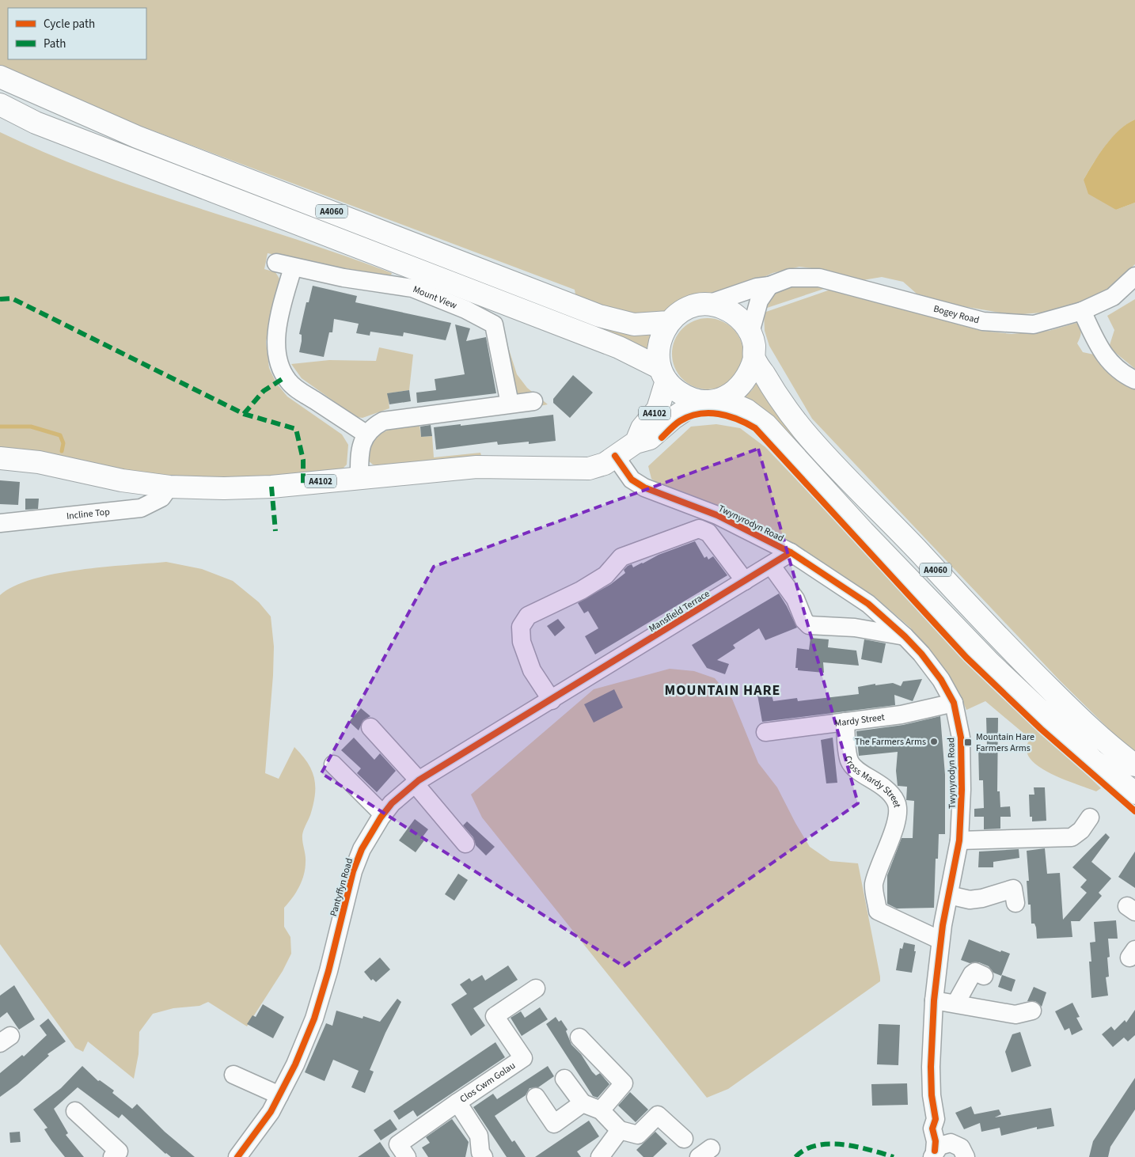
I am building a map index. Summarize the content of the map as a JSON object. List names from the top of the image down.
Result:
{
  "streets": {
    "main road": ["A4060", "A4102"],
    "street": [
      "Mount View",
      "Bogey Road",
      "Incline Top",
      "Twynyrodyn Road",
      "Mansfield Terrace",
      "Mardy Street",
      "Cross Mardy Street",
      "Pantyffyn Road",
      "Clos Cwm Golau"
    ]
  },
  "crossings": [
    ["A4060", "Bogey Road"],
    ["A4060", "A4102"],
    ["Bogey Road", "A4102"],
    ["A4102", "Incline Top"],
    ["A4102", "Twynyrodyn Road"],
    ["Twynyrodyn Road", "Mansfield Terrace"],
    ["Twynyrodyn Road", "Mardy Street"],
    ["Twynyrodyn Road", "Cross Mardy Street"],
    ["Mansfield Terrace", "Pantyffyn Road"],
    ["Mardy Street", "Cross Mardy Street"]
  ],
  "districts": ["MOUNTAIN HARE"],
  "places": {
    "other": ["The Farmers Arms"],
    "transit": ["Mountain Hare Farmers Arms"]
  },
  "legend": ["Cycle path", "Path"]
}
